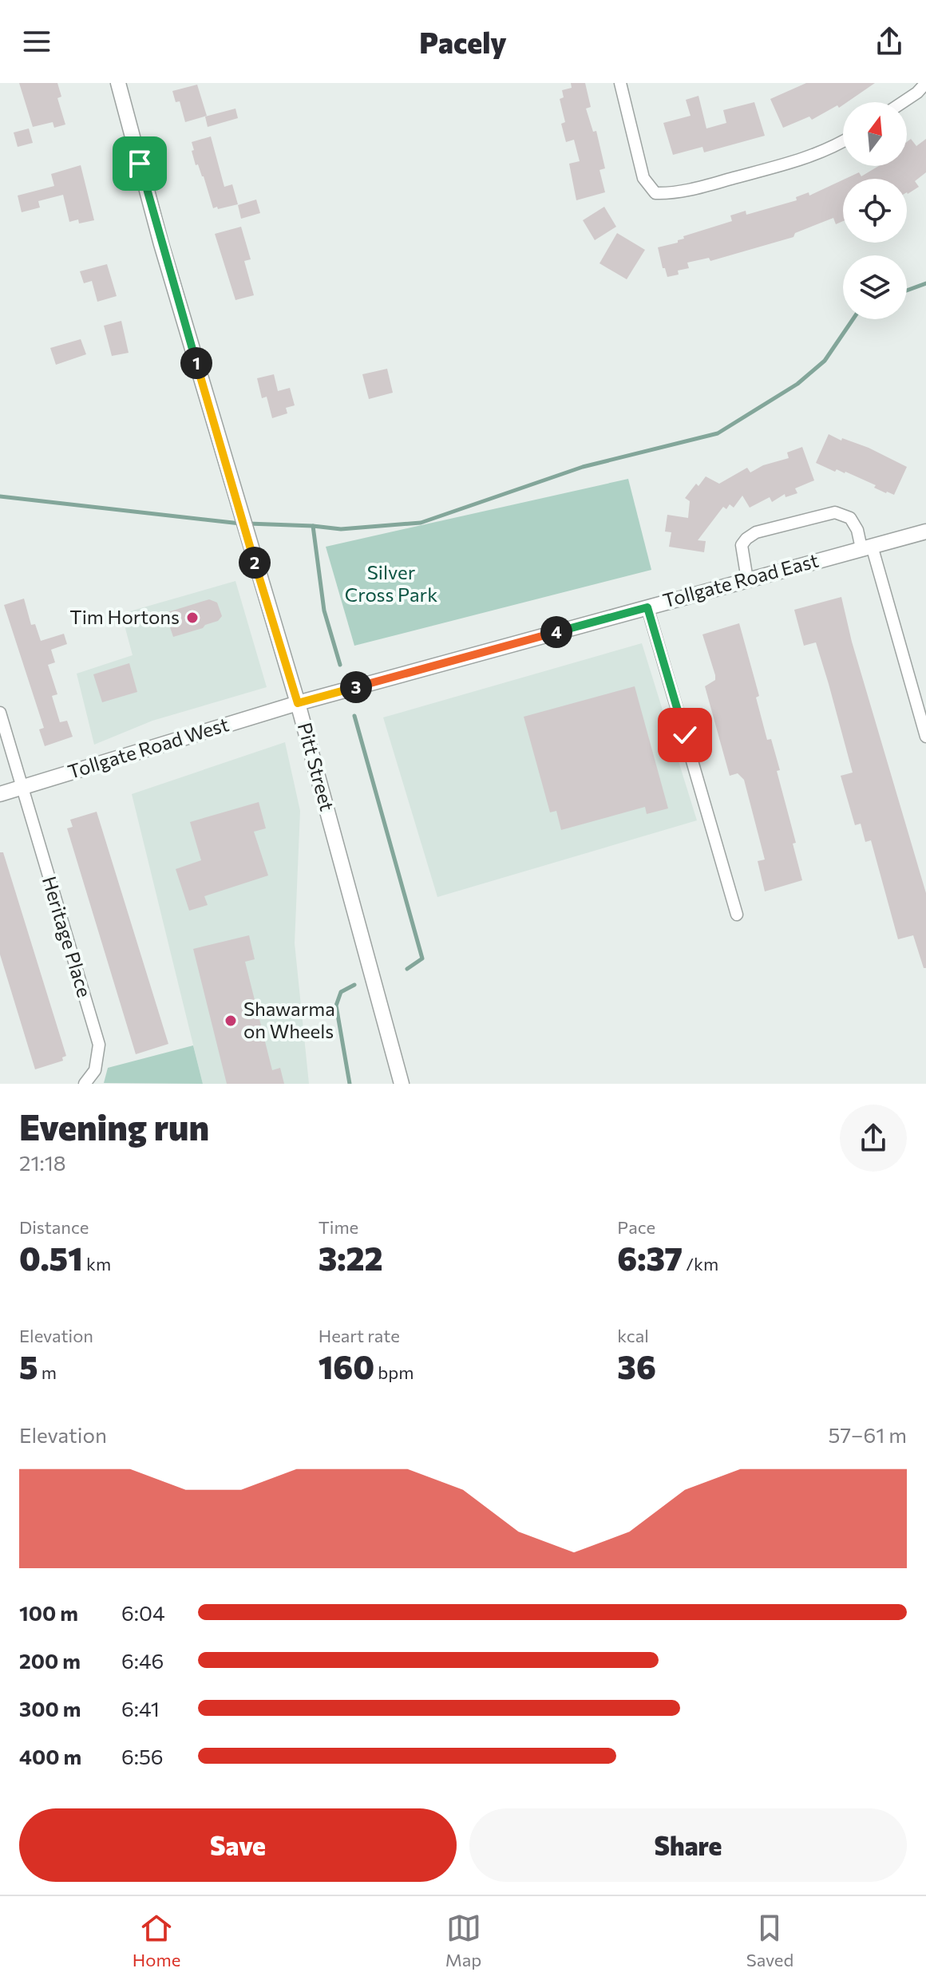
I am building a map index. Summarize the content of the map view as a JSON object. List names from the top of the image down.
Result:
{
  "streets": {
    "street": [
      "Tollgate Road East",
      "Tollgate Road West",
      "Pitt Street",
      "Heritage Place"
    ]
  },
  "crossings": [
    ["Tollgate Road East", "Tollgate Road West"],
    ["Tollgate Road East", "Pitt Street"],
    ["Tollgate Road West", "Pitt Street"],
    ["Tollgate Road West", "Heritage Place"]
  ],
  "parks": ["Silver Cross Park"],
  "places": ["Tim Hortons", "Shawarma on Wheels"],
  "north": "top",
  "page": {
    "header": "Pacely",
    "pins": [
      "1",
      "2",
      "4",
      "3"
    ],
    "heading": ["Evening run", "21:18"],
    "stats": [
      ["Distance", "0.51 km"],
      ["Time", "3:22"],
      ["Pace", "6:37 /km"],
      ["Elevation", "5 m"],
      ["Heart rate", "160 bpm"],
      ["kcal", "36"]
    ],
    "chart": ["Elevation", "57–61 m"],
    "list": [
      {
        "name": "100 m",
        "note": "6:04"
      },
      {
        "name": "200 m",
        "note": "6:46"
      },
      {
        "name": "300 m",
        "note": "6:41"
      },
      {
        "name": "400 m",
        "note": "6:56"
      }
    ],
    "buttons": ["Save", "Share"],
    "tabs": ["Home", "Map", "Saved"]
  }
}
